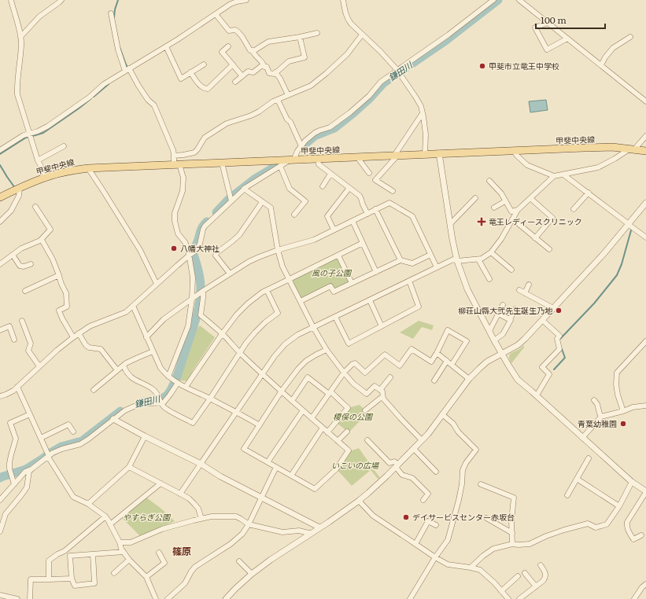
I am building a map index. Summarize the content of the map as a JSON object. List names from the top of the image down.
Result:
{
  "streets": {
    "main road": ["甲斐中央線"]
  },
  "districts": ["篠原"],
  "water": ["鎌田川"],
  "parks": [
    "風の子公園",
    "榎俣の公園",
    "いこいの広場",
    "やすらぎ公園"
  ],
  "places": {
    "other": [
      "甲斐市立竜王中学校",
      "八幡大神社",
      "柳荘山縣大弐先生誕生乃地",
      "青葉幼稚園",
      "デイサービスセンター赤坂台"
    ],
    "health": ["竜王レディースクリニック"]
  },
  "scale_bar": "100 m"
}
